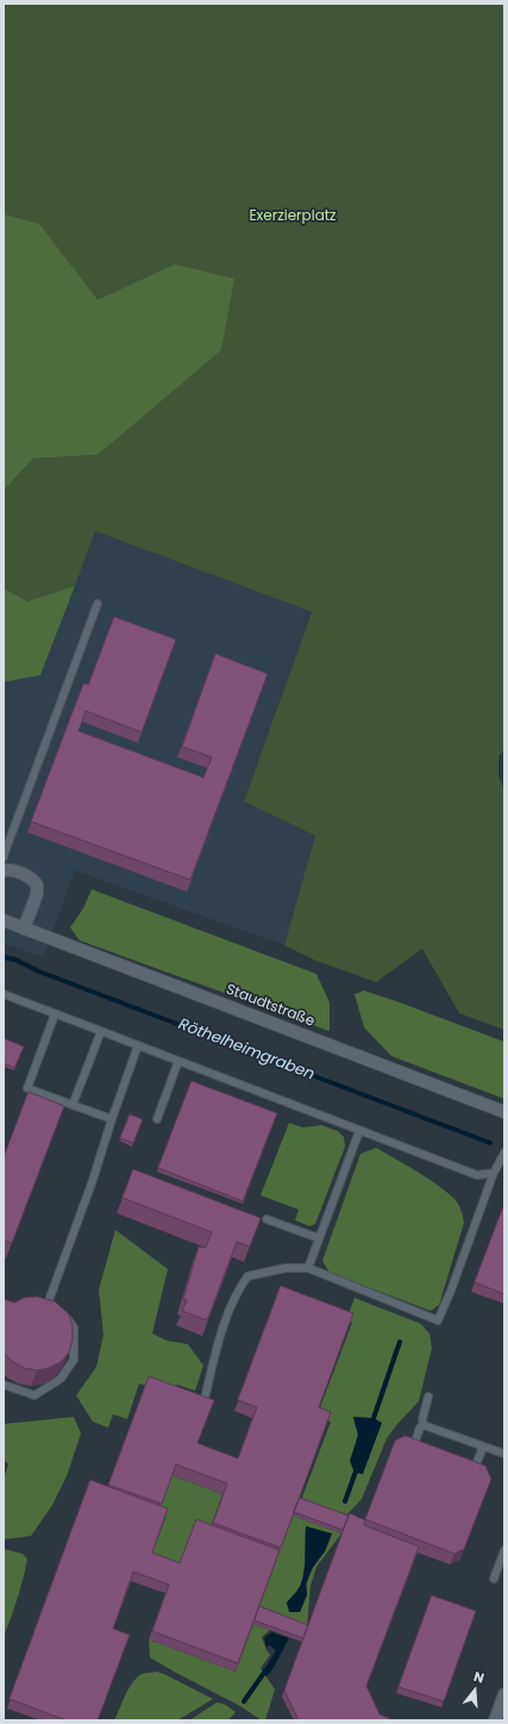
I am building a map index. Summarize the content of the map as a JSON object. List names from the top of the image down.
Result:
{
  "streets": {
    "street": ["Staudtstraße"]
  },
  "water": ["Röthelheimgraben"],
  "parks": ["Exerzierplatz"],
  "north": "top"
}
